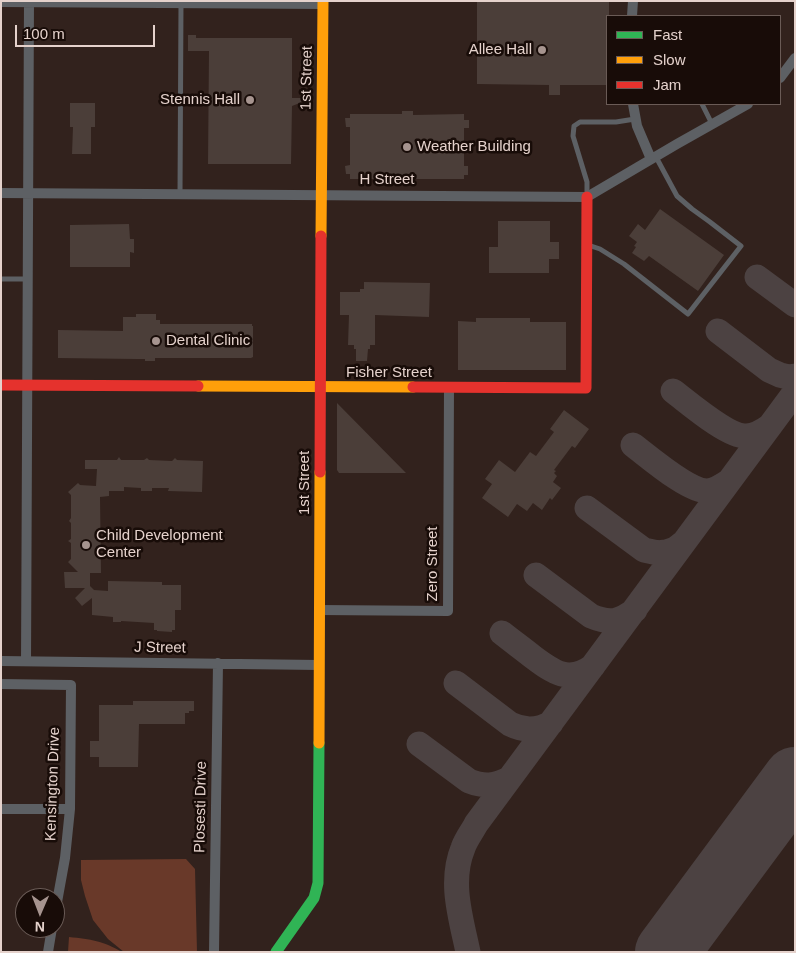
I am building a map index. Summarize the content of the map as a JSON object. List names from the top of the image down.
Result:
{
  "streets": {
    "street": [
      "1st Street",
      "H Street",
      "Fisher Street",
      "Zero Street",
      "J Street",
      "Kensington Drive",
      "Plosesti Drive"
    ]
  },
  "crossings": [
    ["1st Street", "H Street"],
    ["1st Street", "Fisher Street"],
    ["1st Street", "Zero Street"],
    ["1st Street", "J Street"],
    ["H Street", "Fisher Street"],
    ["Fisher Street", "Zero Street"],
    ["J Street", "Plosesti Drive"]
  ],
  "places": [
    "Allee Hall",
    "Stennis Hall",
    "Weather Building",
    "Dental Clinic",
    "Child Development Center"
  ],
  "legend": ["Fast", "Slow", "Jam"],
  "scale_bar": "100 m",
  "north": "bottom"
}
